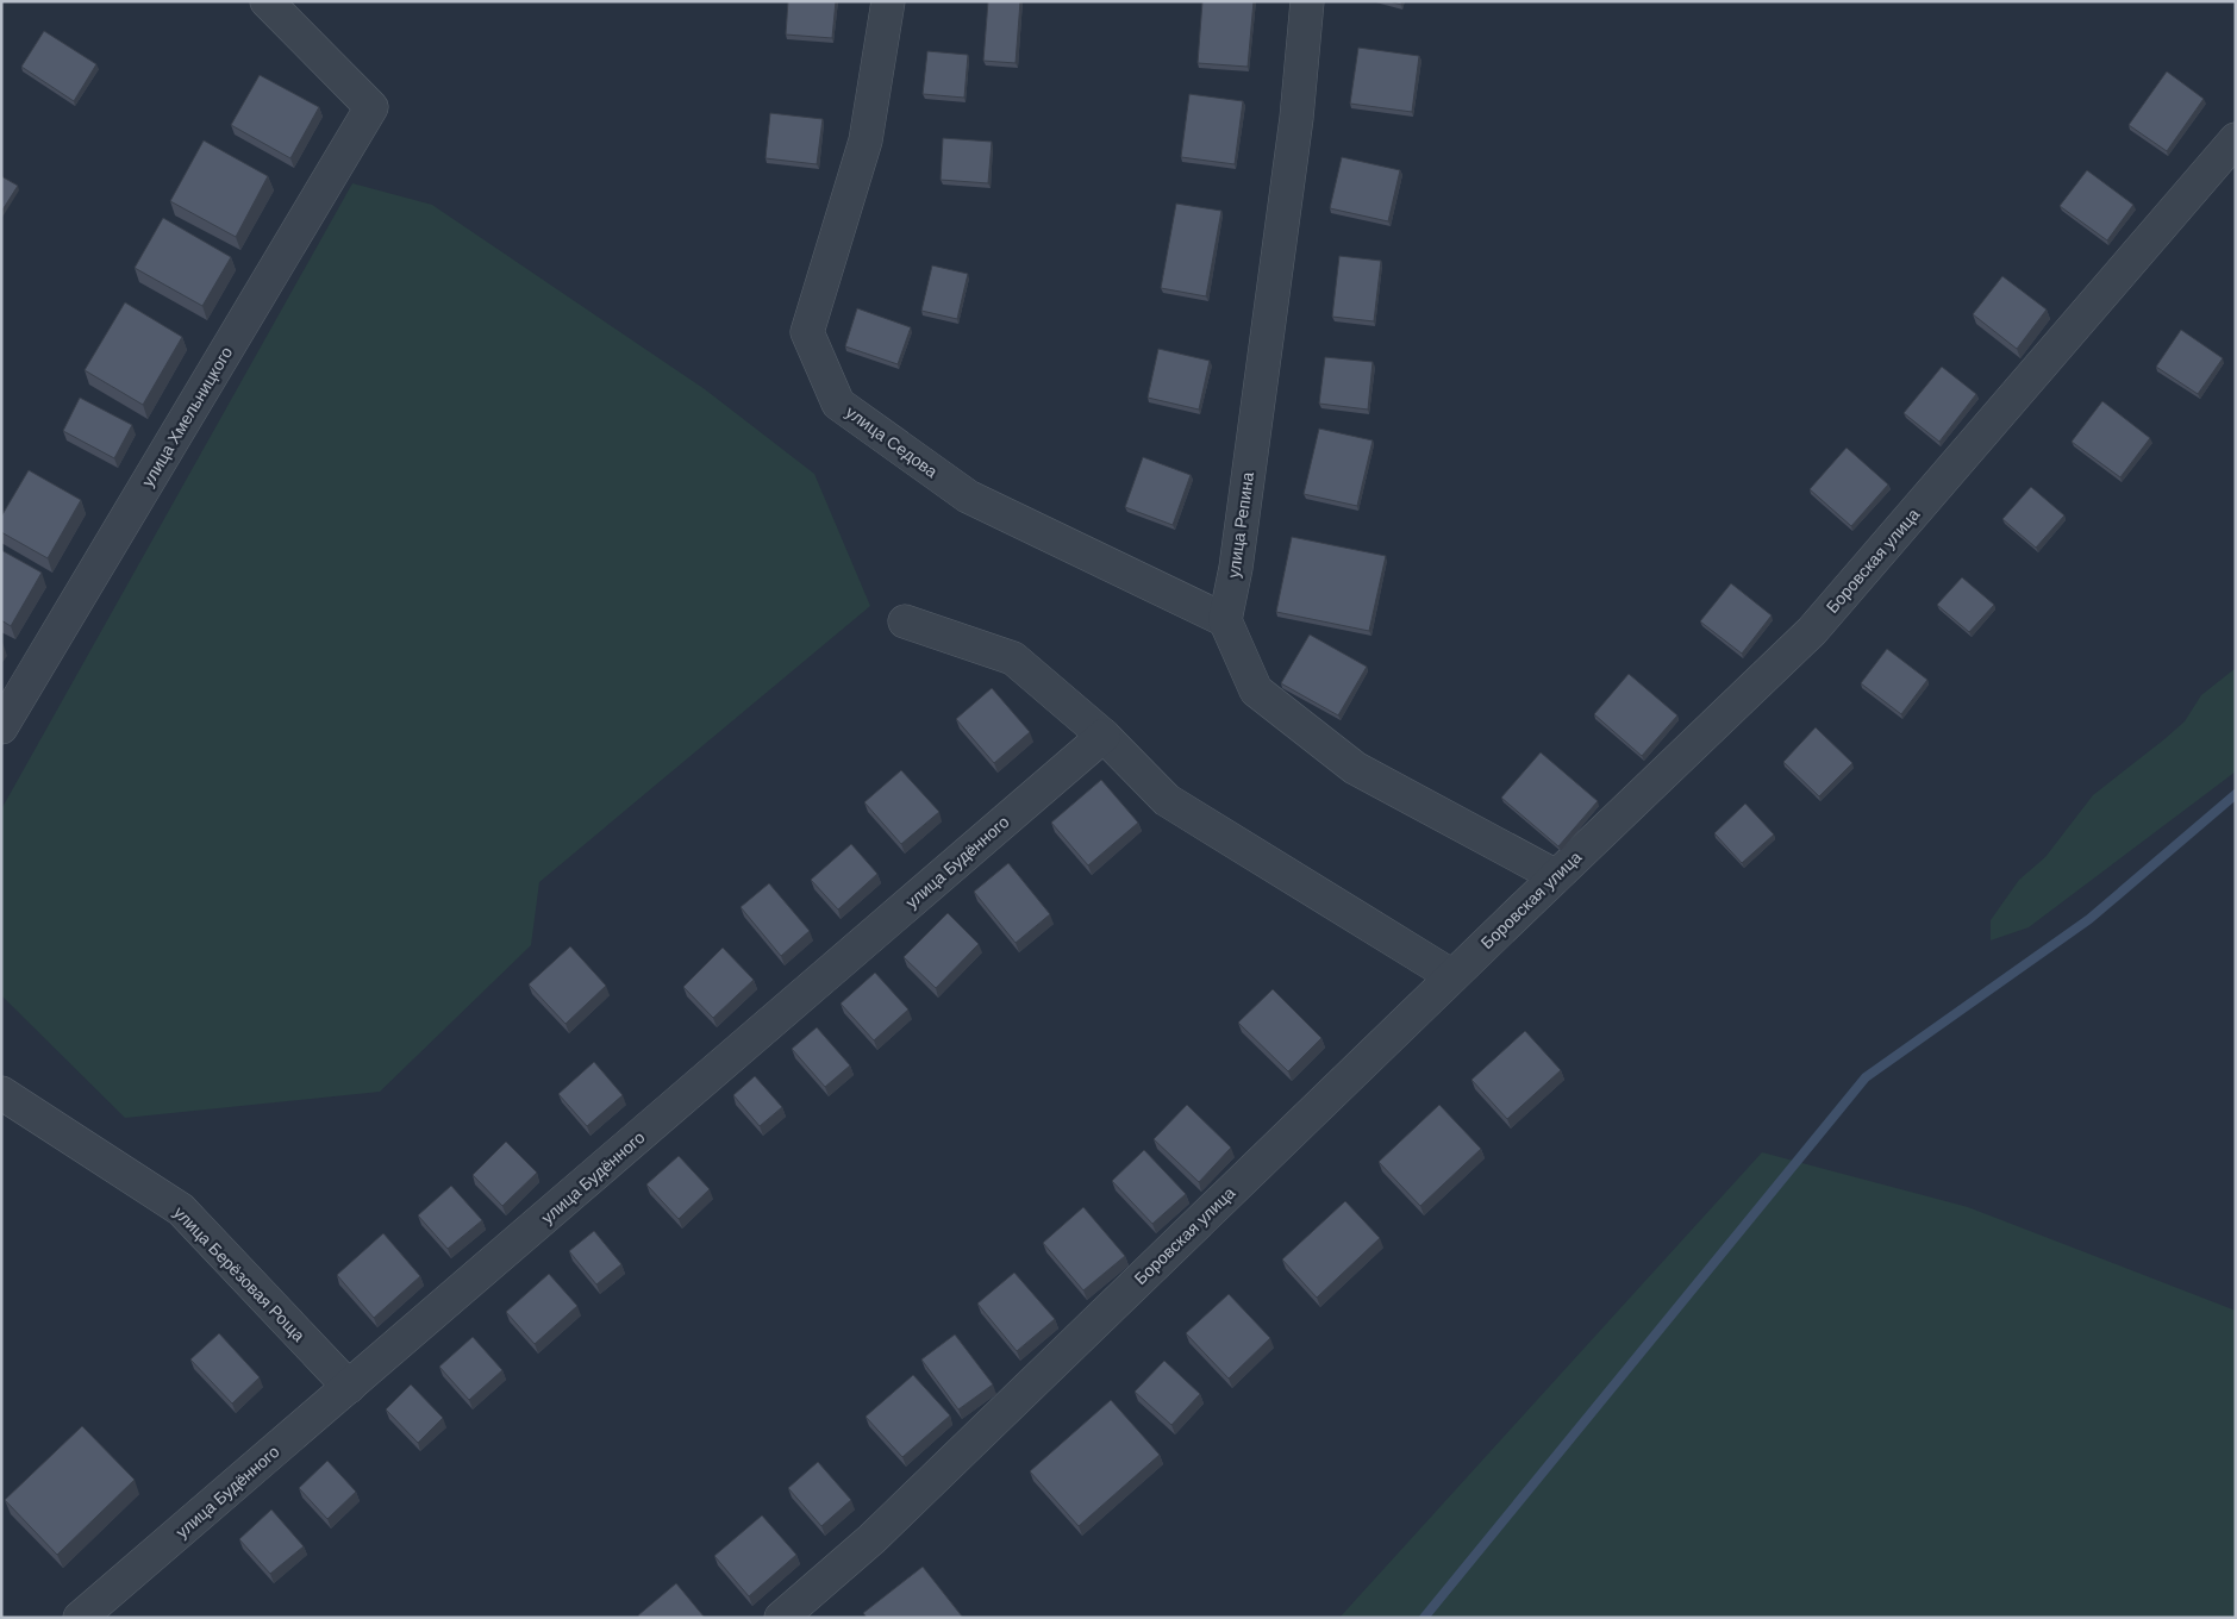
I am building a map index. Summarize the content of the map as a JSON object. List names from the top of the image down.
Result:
{
  "streets": {
    "street": [
      "улица Хмельницкого",
      "улица Седова",
      "улица Репина",
      "Боровская улица",
      "улица Будённого",
      "улица Берёзовая Роща"
    ]
  },
  "crossings": [
    ["улица Седова", "улица Репина"],
    ["улица Будённого", "улица Берёзовая Роща"]
  ]
}
